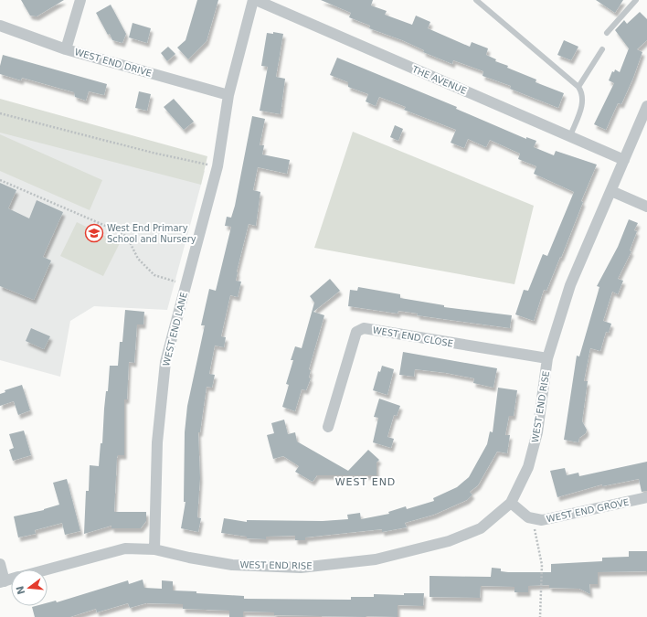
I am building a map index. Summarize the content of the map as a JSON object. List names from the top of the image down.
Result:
{
  "streets": {
    "street": [
      "WEST END DRIVE",
      "THE AVENUE",
      "WEST END LANE",
      "WEST END CLOSE",
      "WEST END RISE",
      "WEST END GROVE"
    ]
  },
  "crossings": [
    ["WEST END DRIVE", "WEST END LANE"],
    ["THE AVENUE", "WEST END RISE"],
    ["WEST END LANE", "WEST END RISE"],
    ["WEST END CLOSE", "WEST END RISE"],
    ["WEST END RISE", "WEST END GROVE"]
  ],
  "districts": ["WEST END"],
  "places": {
    "school or university": ["West End Primary School and Nursery"]
  },
  "north": "left"
}
